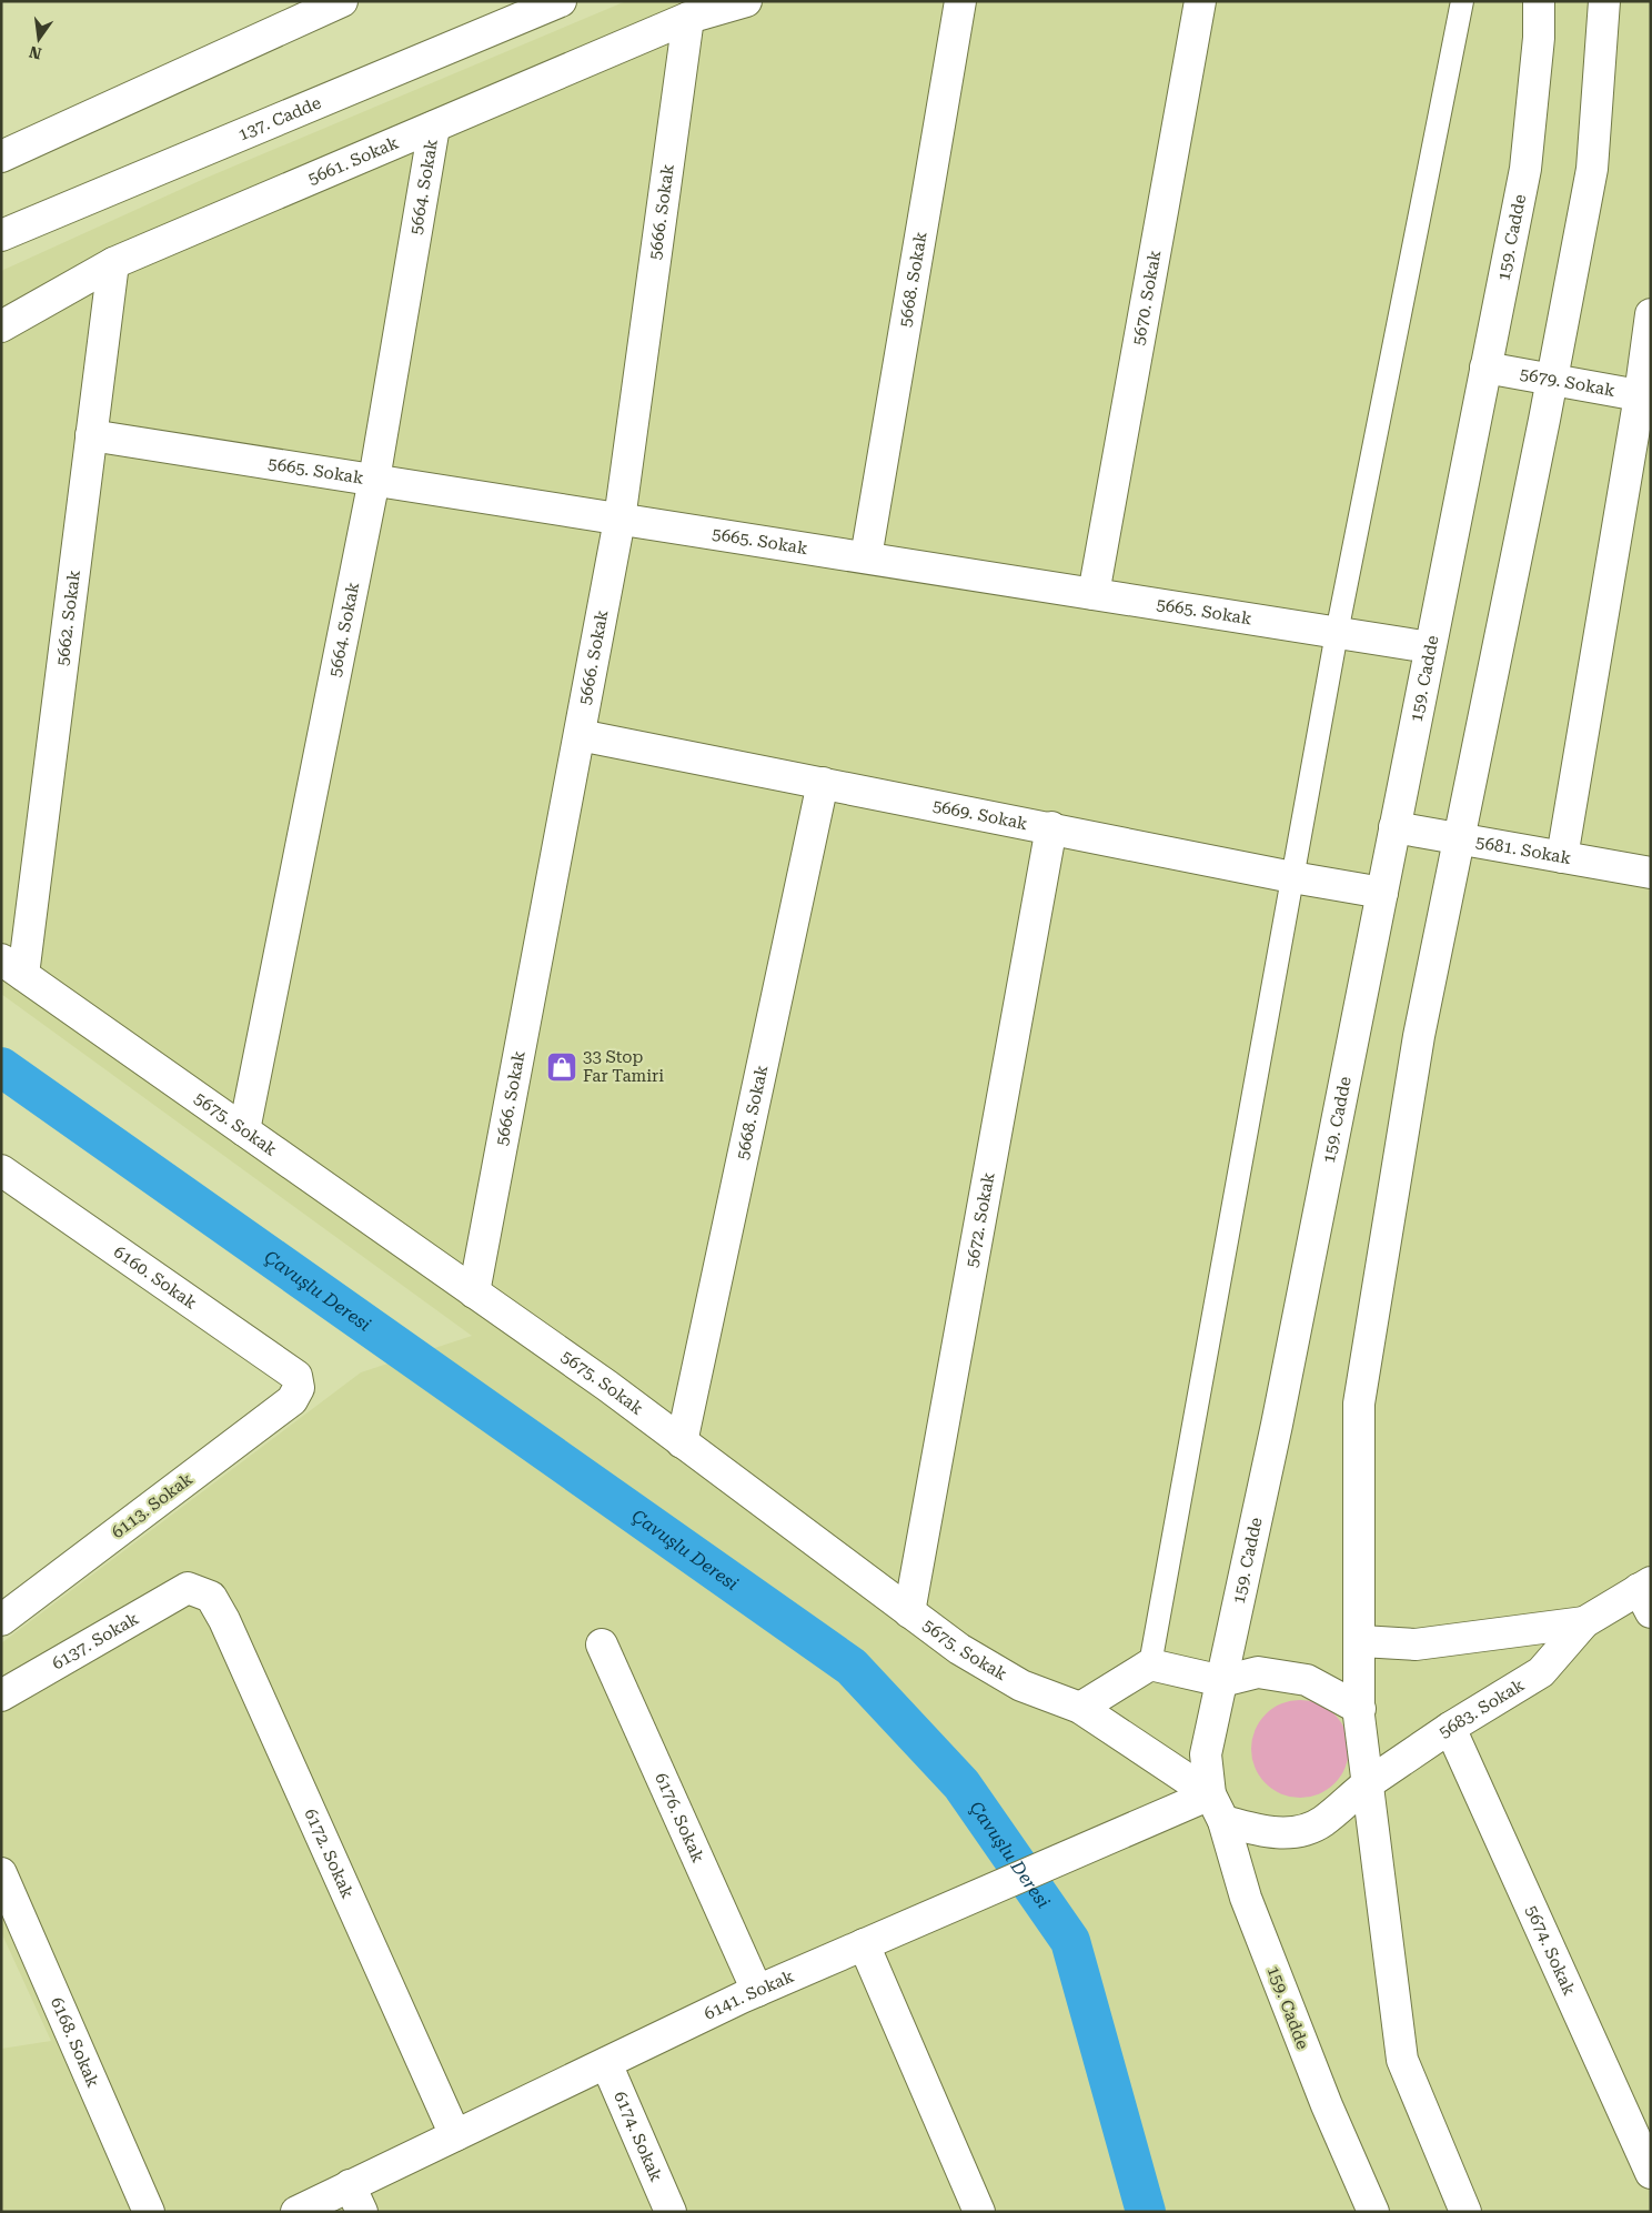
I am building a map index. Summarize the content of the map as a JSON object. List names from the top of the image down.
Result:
{
  "streets": {
    "street": [
      "137. Cadde",
      "5661. Sokak",
      "5664. Sokak",
      "5666. Sokak",
      "159. Cadde",
      "5668. Sokak",
      "5670. Sokak",
      "5679. Sokak",
      "5665. Sokak",
      "5662. Sokak",
      "5669. Sokak",
      "5681. Sokak",
      "5675. Sokak",
      "5672. Sokak",
      "6160. Sokak",
      "6113. Sokak",
      "6137. Sokak",
      "5683. Sokak",
      "6176. Sokak",
      "6172. Sokak",
      "5674. Sokak",
      "6141. Sokak",
      "6168. Sokak",
      "6174. Sokak"
    ]
  },
  "crossings": [
    ["5661. Sokak", "5664. Sokak"],
    ["5661. Sokak", "5666. Sokak"],
    ["5661. Sokak", "5662. Sokak"],
    ["5664. Sokak", "5665. Sokak"],
    ["5664. Sokak", "5675. Sokak"],
    ["5666. Sokak", "5665. Sokak"],
    ["5666. Sokak", "5669. Sokak"],
    ["5666. Sokak", "5675. Sokak"],
    ["159. Cadde", "5679. Sokak"],
    ["159. Cadde", "5665. Sokak"],
    ["159. Cadde", "5669. Sokak"],
    ["159. Cadde", "5681. Sokak"],
    ["159. Cadde", "5675. Sokak"],
    ["159. Cadde", "5683. Sokak"],
    ["159. Cadde", "6141. Sokak"],
    ["5668. Sokak", "5665. Sokak"],
    ["5668. Sokak", "5669. Sokak"],
    ["5668. Sokak", "5675. Sokak"],
    ["5670. Sokak", "5665. Sokak"],
    ["5665. Sokak", "5662. Sokak"],
    ["5662. Sokak", "5675. Sokak"],
    ["5669. Sokak", "5672. Sokak"],
    ["5675. Sokak", "5672. Sokak"],
    ["5675. Sokak", "5683. Sokak"],
    ["5675. Sokak", "6141. Sokak"],
    ["6160. Sokak", "6113. Sokak"],
    ["6137. Sokak", "6172. Sokak"],
    ["5683. Sokak", "5674. Sokak"],
    ["5683. Sokak", "6141. Sokak"],
    ["6176. Sokak", "6141. Sokak"],
    ["6172. Sokak", "6141. Sokak"],
    ["6141. Sokak", "6174. Sokak"]
  ],
  "water": ["Çavuşlu Deresi"],
  "places": {
    "shop": ["33 Stop Far Tamiri"]
  },
  "north": "bottom"
}
